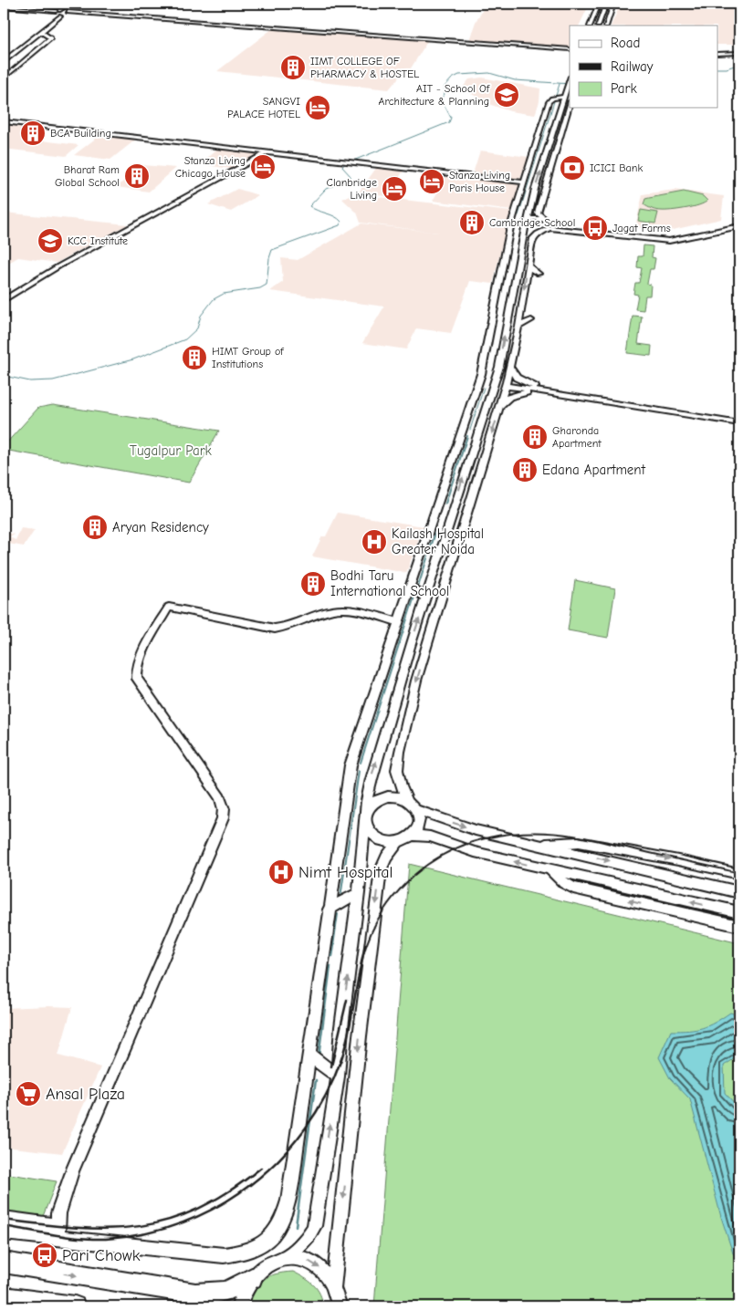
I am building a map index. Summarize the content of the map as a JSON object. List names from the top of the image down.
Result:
{
  "parks": ["Tugalpur Park"],
  "places": {
    "building": [
      "IIMT COLLEGE OF PHARMACY & HOSTEL",
      "BCA Building",
      "Bharat Ram Global School",
      "Cambridge School",
      "HIMT Group of Institutions",
      "Gharonda Apartment",
      "Edana Apartment",
      "Aryan Residency",
      "Bodhi Taru International School"
    ],
    "school or university": ["AIT - School Of Architecture & Planning", "KCC Institute"],
    "hotel": [
      "SANGVI PALACE HOTEL",
      "Stanza Living Chicago House",
      "Stanza Living Paris House",
      "Clanbridge Living"
    ],
    "bank": ["ICICI Bank"],
    "bus stop": ["Jagat Farms", "Pari Chowk"],
    "hospital": ["Kailash Hospital Greater Noida", "Nimt Hospital"],
    "supermarket": ["Ansal Plaza"]
  },
  "legend": ["Road", "Railway", "Park"]
}
